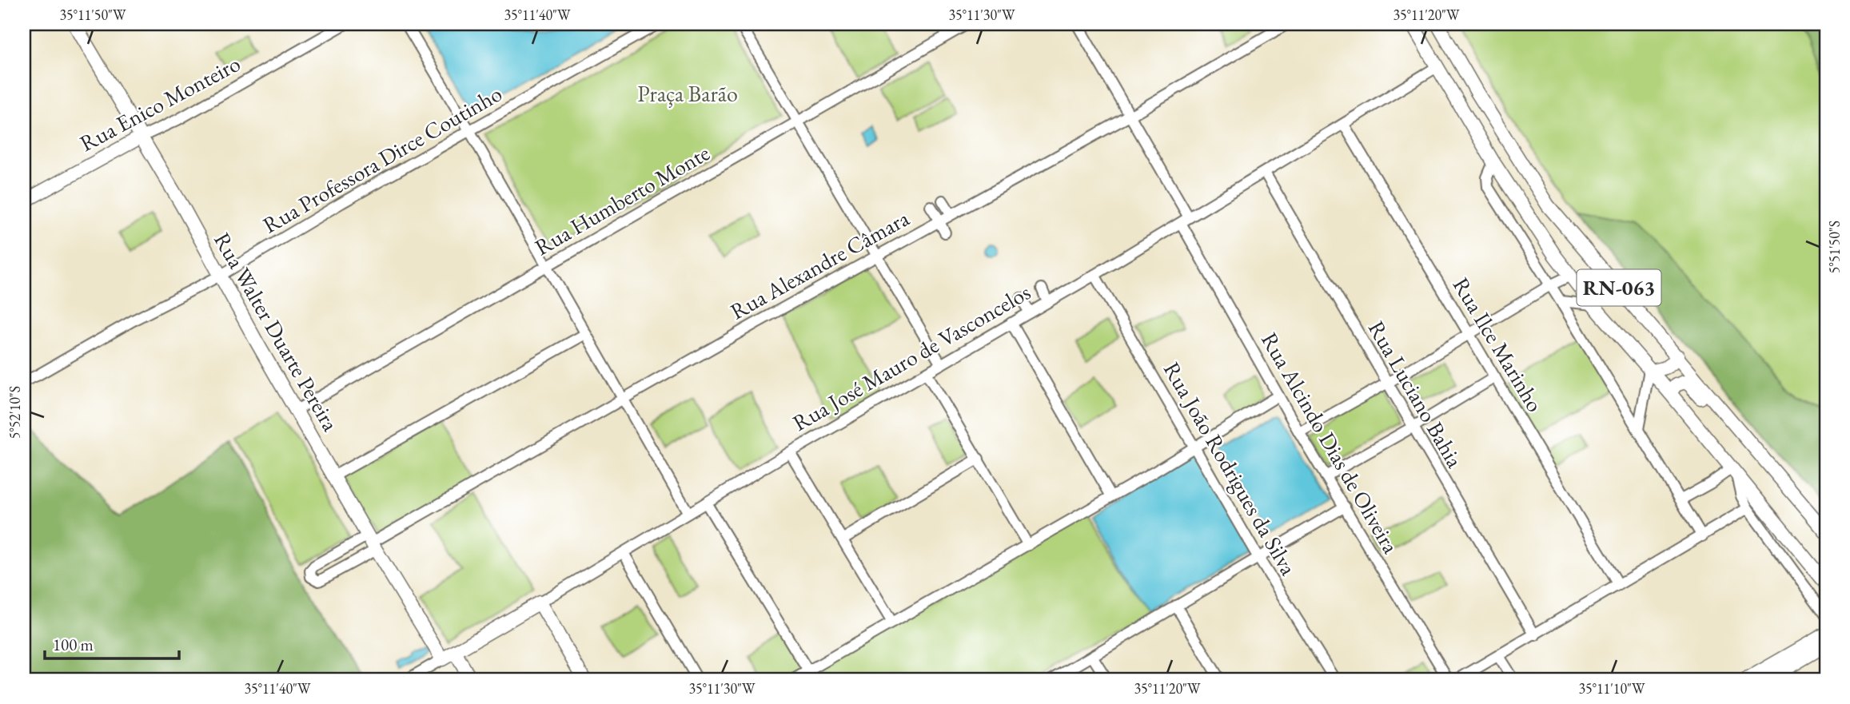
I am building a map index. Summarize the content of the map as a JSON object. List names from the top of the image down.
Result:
{
  "streets": {
    "main road": [
      "Rua Enico Monteiro",
      "RN-063",
      "Rua Walter Duarte Pereira",
      "Rua José Mauro de Vasconcelos"
    ],
    "street": [
      "Rua Professora Dirce Coutinho",
      "Rua Humberto Monte",
      "Rua Alexandre Câmara",
      "Rua Ilce Marinho",
      "Rua Luciano Bahia",
      "Rua Alcindo Dias de Oliveira",
      "Rua João Rodrigues da Silva"
    ]
  },
  "crossings": [
    ["Rua Enico Monteiro", "Rua Walter Duarte Pereira"],
    ["Rua Professora Dirce Coutinho", "Rua Walter Duarte Pereira"],
    ["Rua Humberto Monte", "Rua Walter Duarte Pereira"],
    ["Rua Alexandre Câmara", "Rua Walter Duarte Pereira"],
    ["Rua Alexandre Câmara", "Rua Alcindo Dias de Oliveira"],
    ["RN-063", "Rua José Mauro de Vasconcelos"],
    ["Rua Walter Duarte Pereira", "Rua José Mauro de Vasconcelos"],
    ["Rua Ilce Marinho", "Rua José Mauro de Vasconcelos"],
    ["Rua José Mauro de Vasconcelos", "Rua Luciano Bahia"],
    ["Rua José Mauro de Vasconcelos", "Rua Alcindo Dias de Oliveira"],
    ["Rua José Mauro de Vasconcelos", "Rua João Rodrigues da Silva"]
  ],
  "parks": ["Praça Barão"],
  "scale_bar": "100 m",
  "coordinates": [
    "35°11'50\"W",
    "35°11'40\"W",
    "35°11'30\"W",
    "35°11'20\"W",
    "5°51'50\"S",
    "5°52'10\"S",
    "35°11'10\"W"
  ]
}
